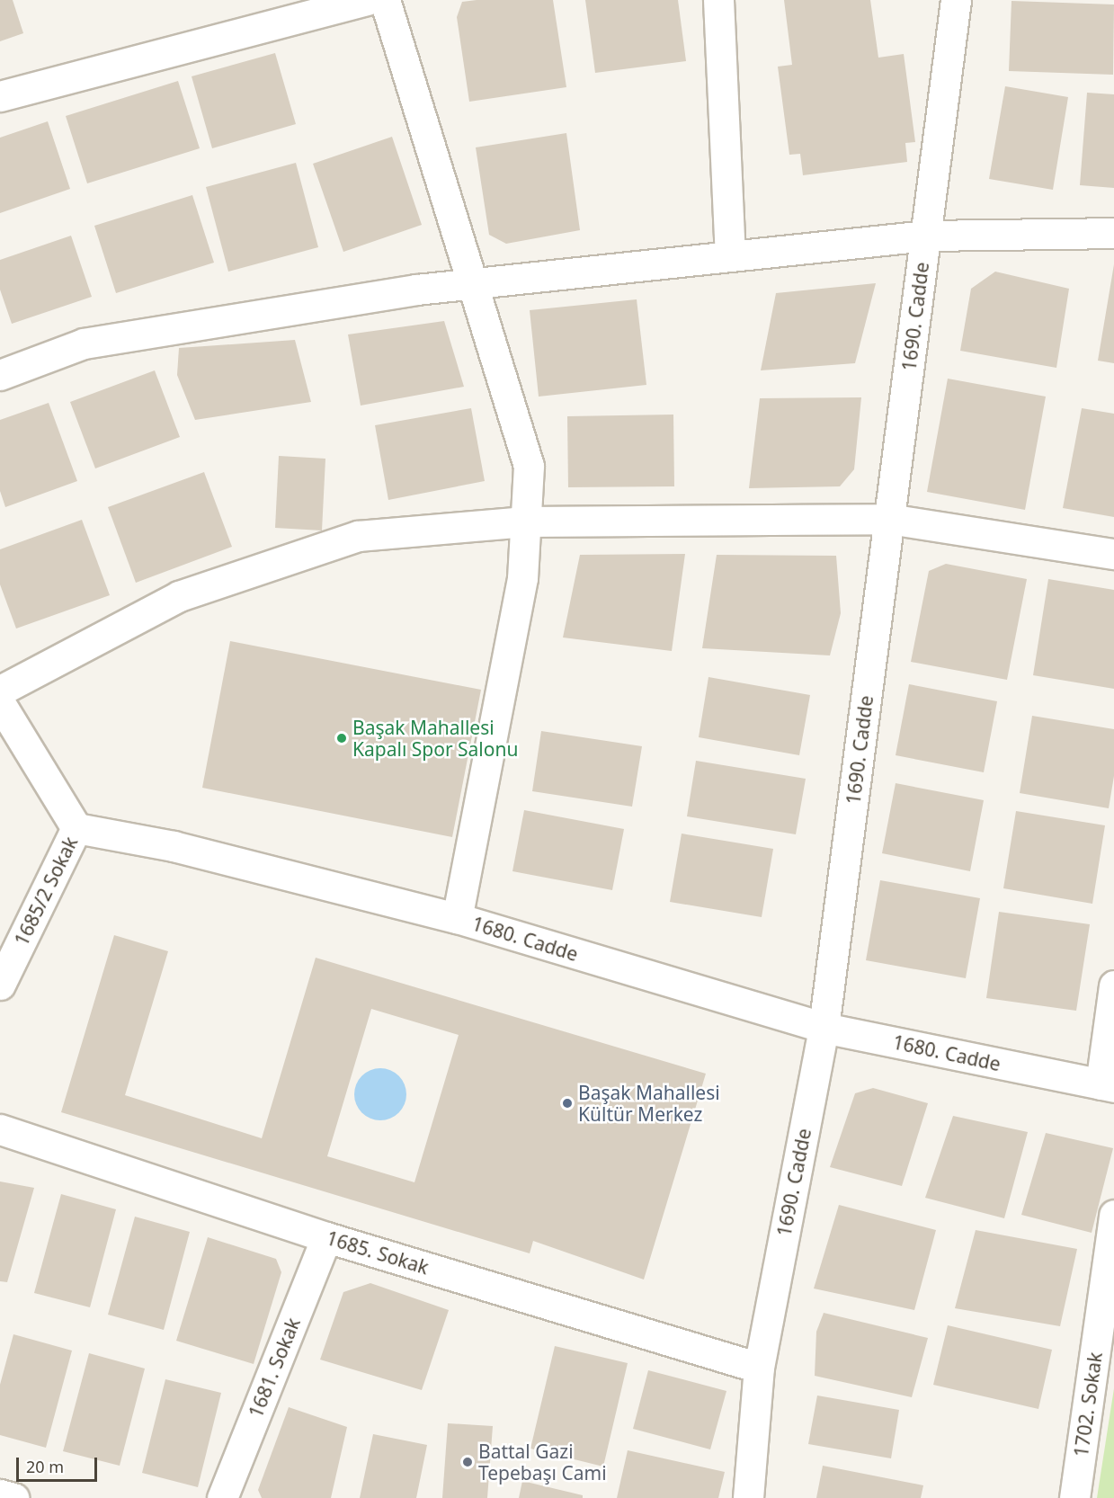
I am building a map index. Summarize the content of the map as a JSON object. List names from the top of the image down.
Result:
{
  "streets": {
    "street": [
      "1690. Cadde",
      "1685/2 Sokak",
      "1680. Cadde",
      "1685. Sokak",
      "1681. Sokak",
      "1702. Sokak"
    ]
  },
  "crossings": [
    ["1690. Cadde", "1680. Cadde"],
    ["1690. Cadde", "1685. Sokak"],
    ["1685/2 Sokak", "1680. Cadde"],
    ["1685. Sokak", "1681. Sokak"]
  ],
  "places": ["Başak Mahallesi Kapalı Spor Salonu", "Başak Mahallesi Kültür Merkez", "Battal Gazi Tepebaşı Cami"],
  "scale_bar": "20 m"
}
